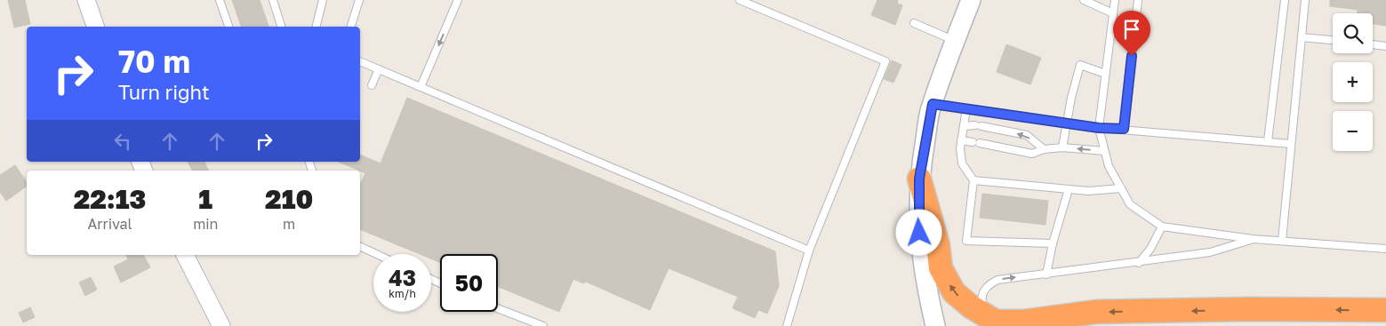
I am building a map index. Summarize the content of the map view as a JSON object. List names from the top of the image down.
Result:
{
  "page": {
    "map_buttons": ["+", "−"],
    "turn": ["70 m", "Turn right"],
    "eta": [
      "22:13",
      "Arrival",
      "1",
      "min",
      "210",
      "m"
    ],
    "speed": "43 km/h",
    "limit": "50"
  }
}
